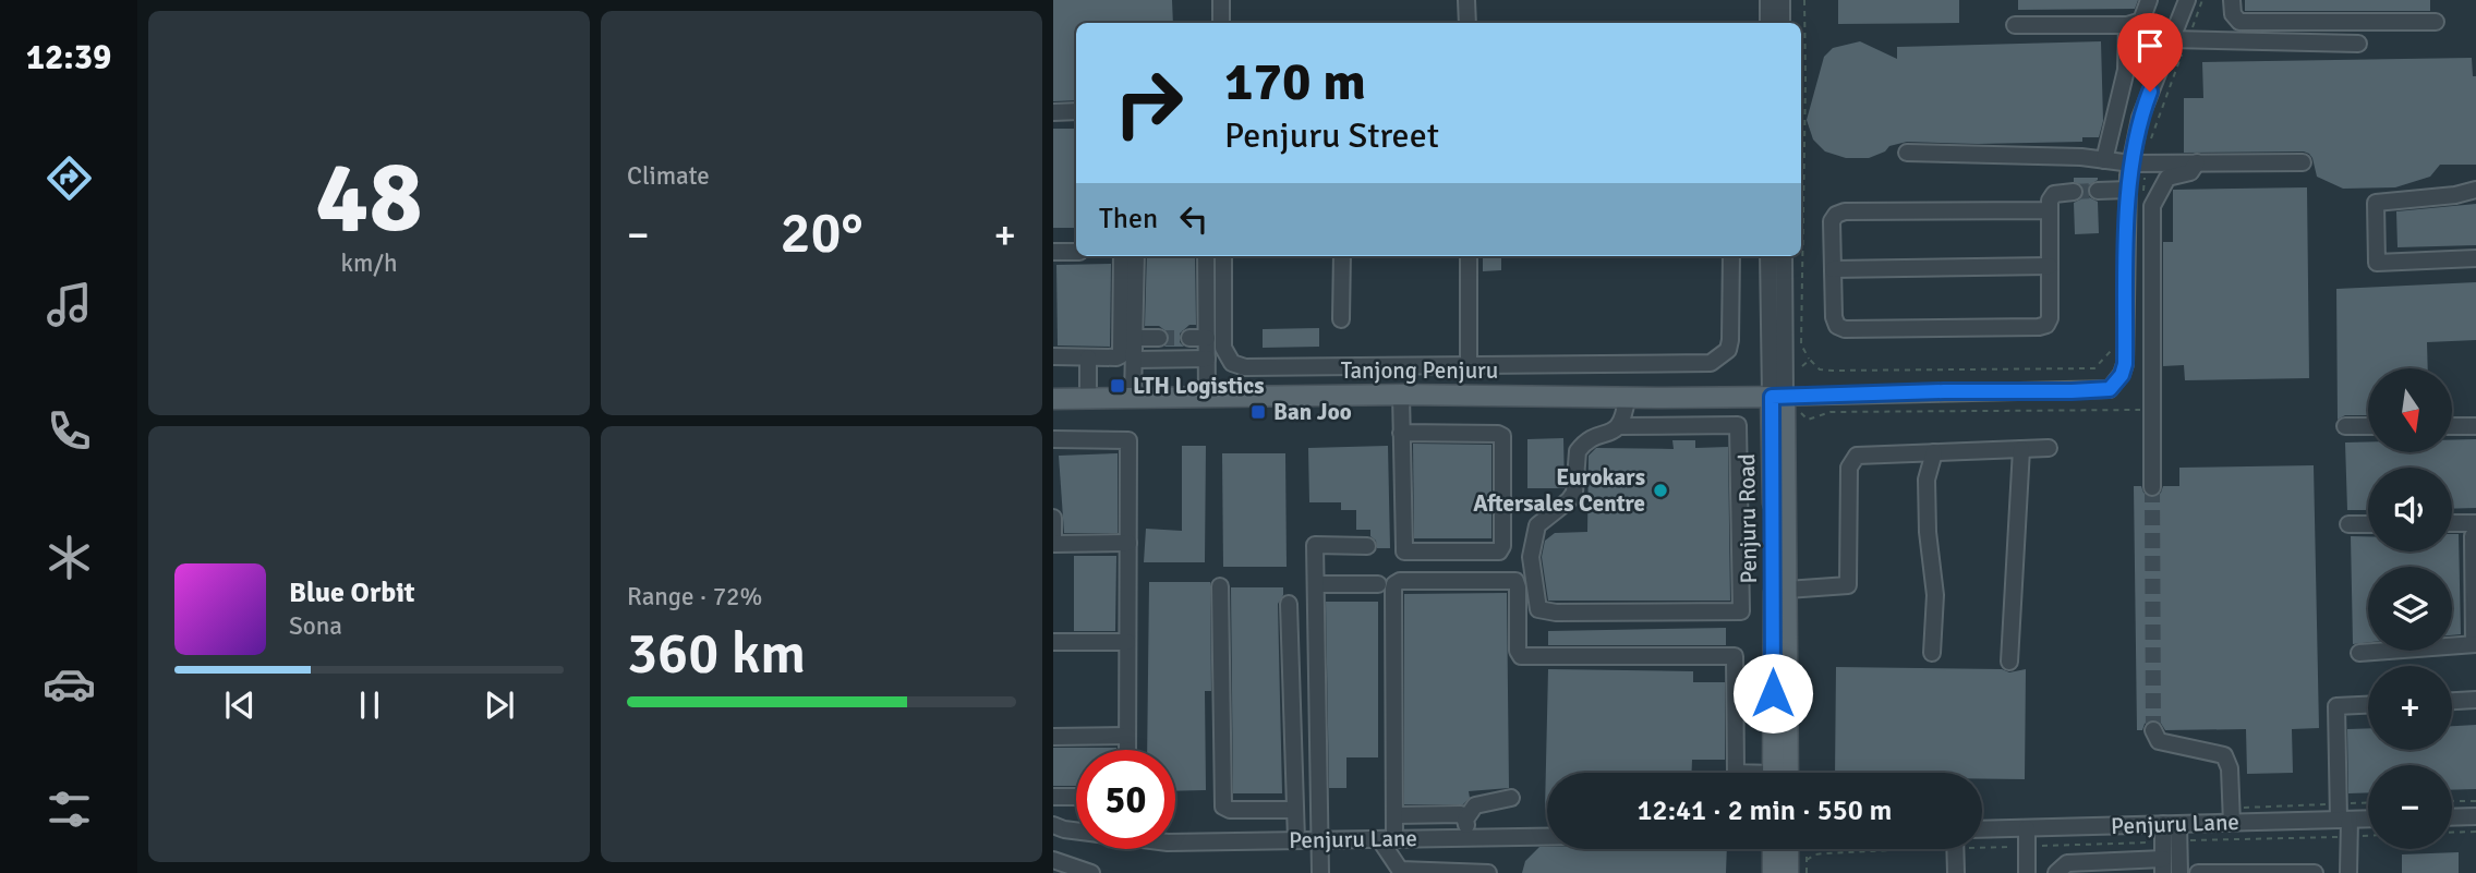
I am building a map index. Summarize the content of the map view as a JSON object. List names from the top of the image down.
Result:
{
  "streets": {
    "main road": ["Tanjong Penjuru", "Penjuru Road"],
    "street": ["Penjuru Lane"]
  },
  "crossings": [
    ["Tanjong Penjuru", "Penjuru Road"]
  ],
  "places": {
    "transit": ["LTH Logistics", "Ban Joo"],
    "other": ["Eurokars Aftersales Centre"]
  },
  "north": "bottom",
  "page": {
    "tabs": "12:39",
    "tile": [
      ["48", "km/h"],
      "Climate",
      ["Range · 72%", "360 km"]
    ],
    "turn": ["170 m", "Penjuru Street"],
    "then": "Then",
    "heat": ["−", "20°", "+"],
    "map_buttons": ["+", "−"],
    "song": ["Blue Orbit", "Sona"],
    "limit": "50",
    "trip": "12:41 · 2 min · 550 m"
  }
}
